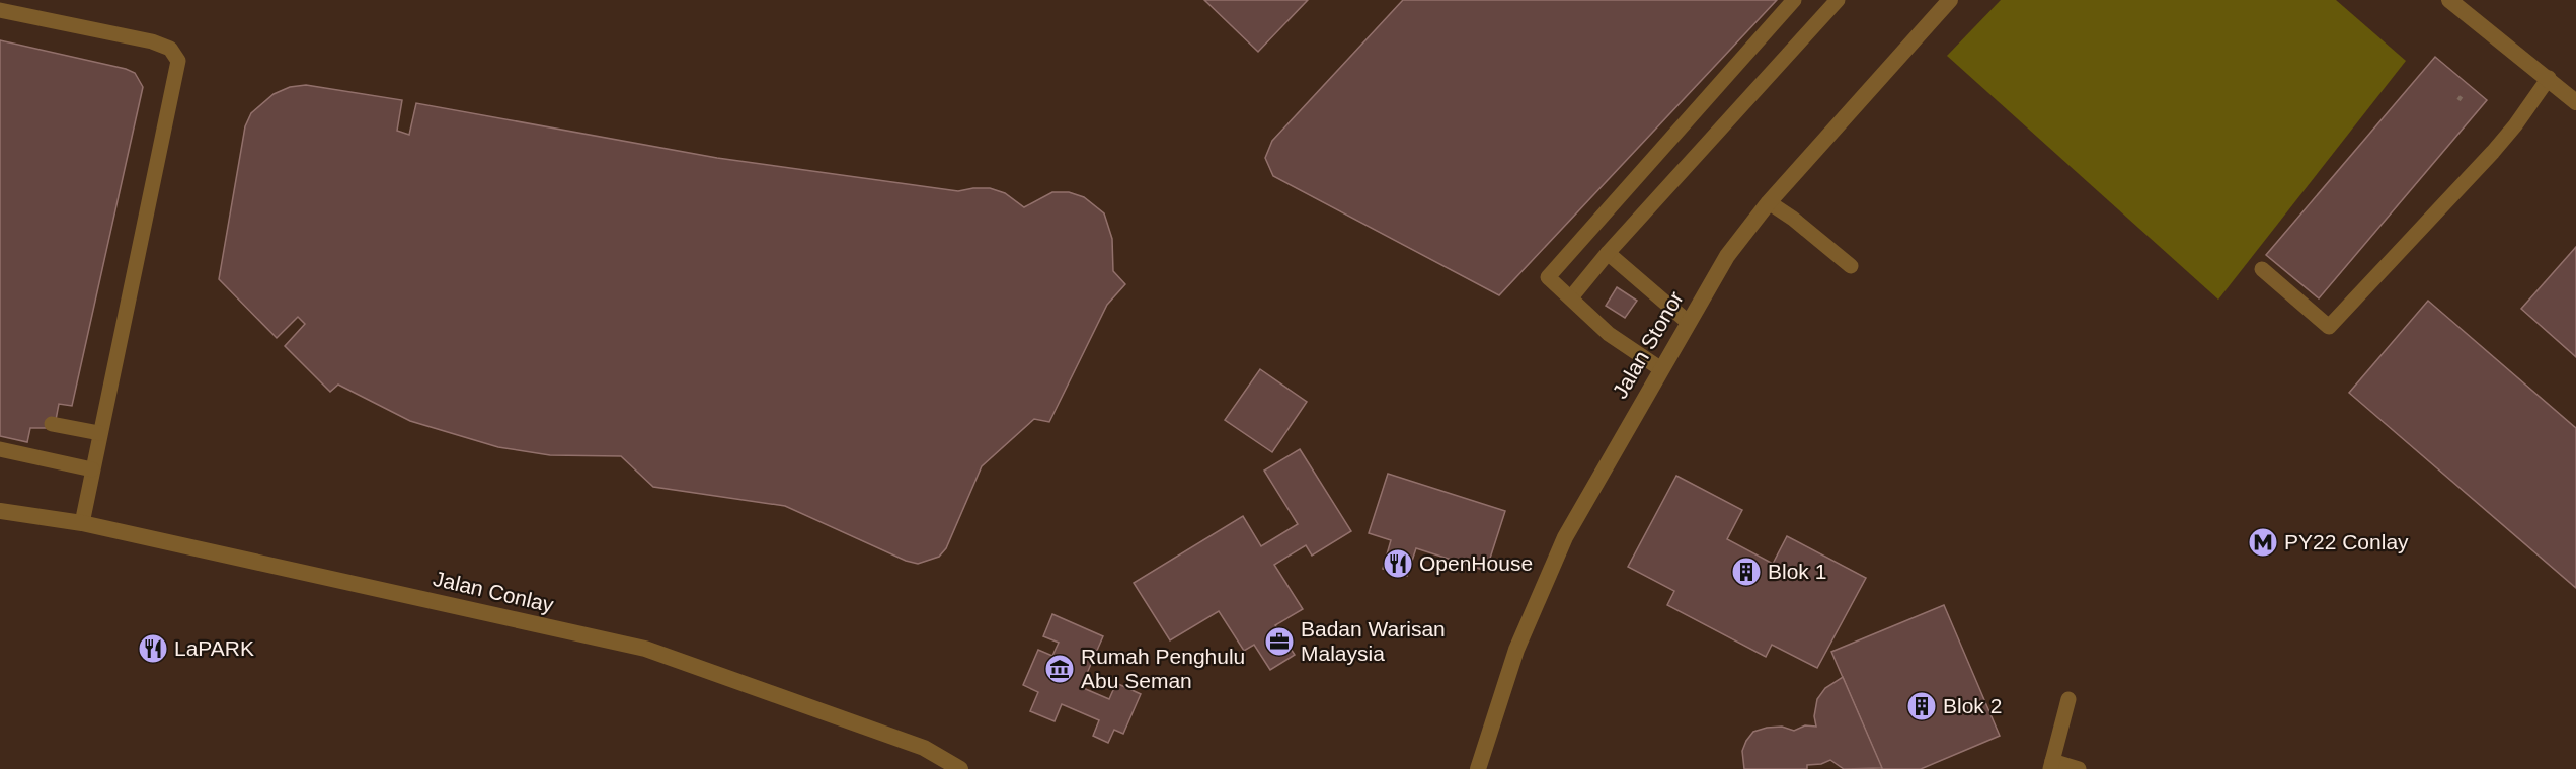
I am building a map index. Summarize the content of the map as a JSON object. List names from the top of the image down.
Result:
{
  "streets": {
    "street": ["Jalan Stonor", "Jalan Conlay"]
  },
  "places": {
    "metro station": ["PY22 Conlay"],
    "restaurant": ["OpenHouse", "LaPARK"],
    "building": ["Blok 1", "Blok 2"],
    "office": ["Badan Warisan Malaysia"],
    "museum": ["Rumah Penghulu Abu Seman"]
  }
}
